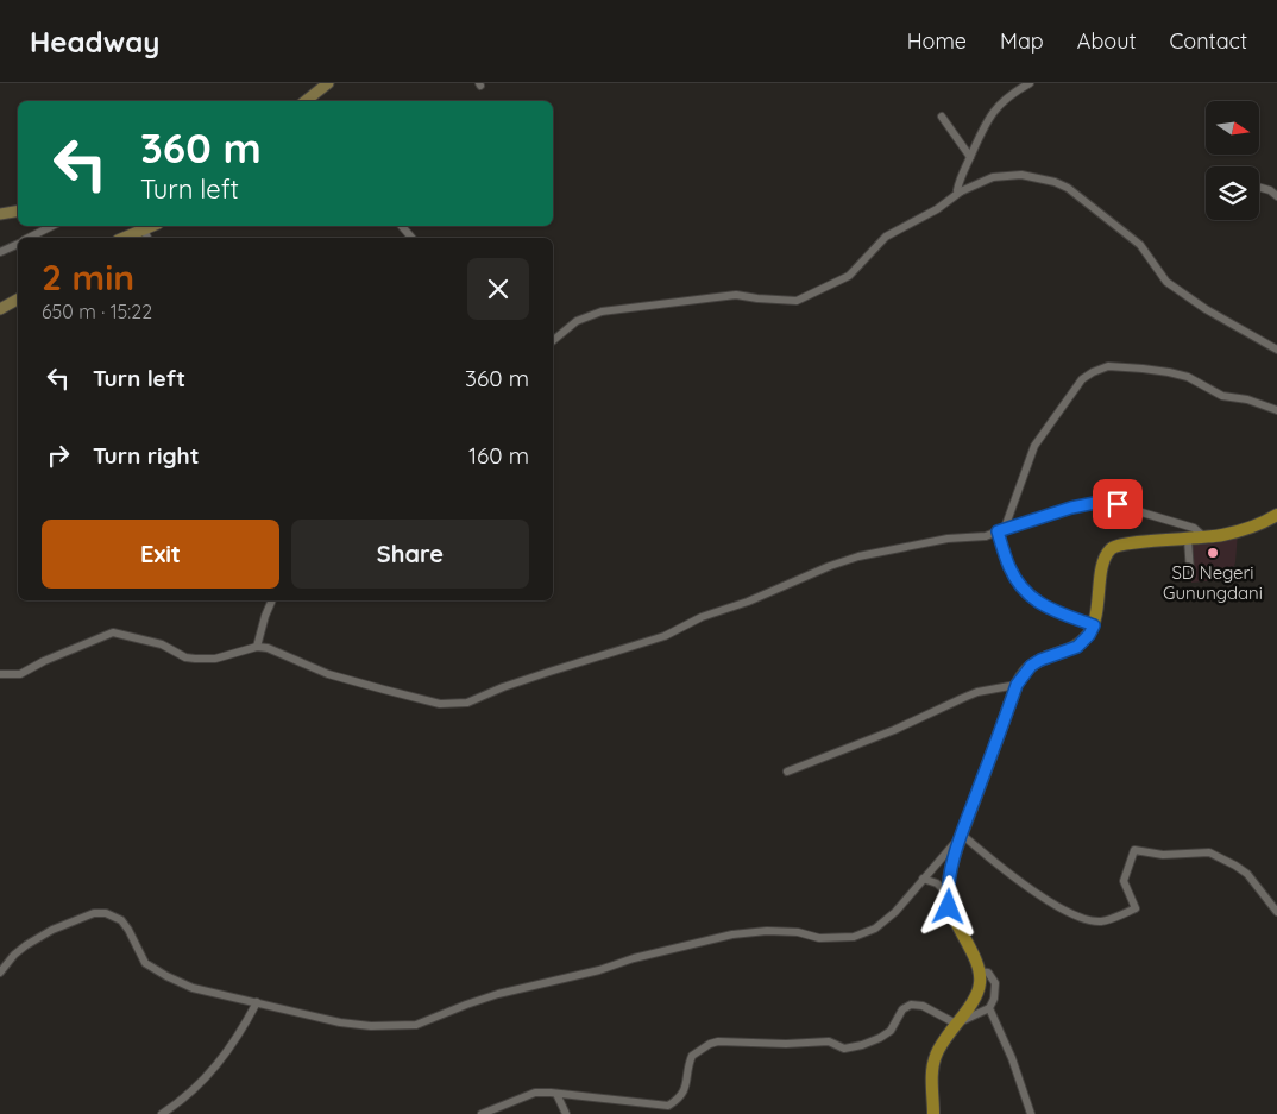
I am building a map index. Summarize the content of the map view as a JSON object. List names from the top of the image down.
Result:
{
  "places": ["SD Negeri Gunungdani"],
  "north": "right",
  "page": {
    "header": "Headway",
    "nav": [
      "Home",
      "Map",
      "About",
      "Contact"
    ],
    "turn": ["360 m", "Turn left"],
    "heading": ["2 min", "650 m · 15:22"],
    "list": [
      {
        "name": "Turn left",
        "value": "360 m"
      },
      {
        "name": "Turn right",
        "value": "160 m"
      }
    ],
    "buttons": ["Exit", "Share"]
  }
}
